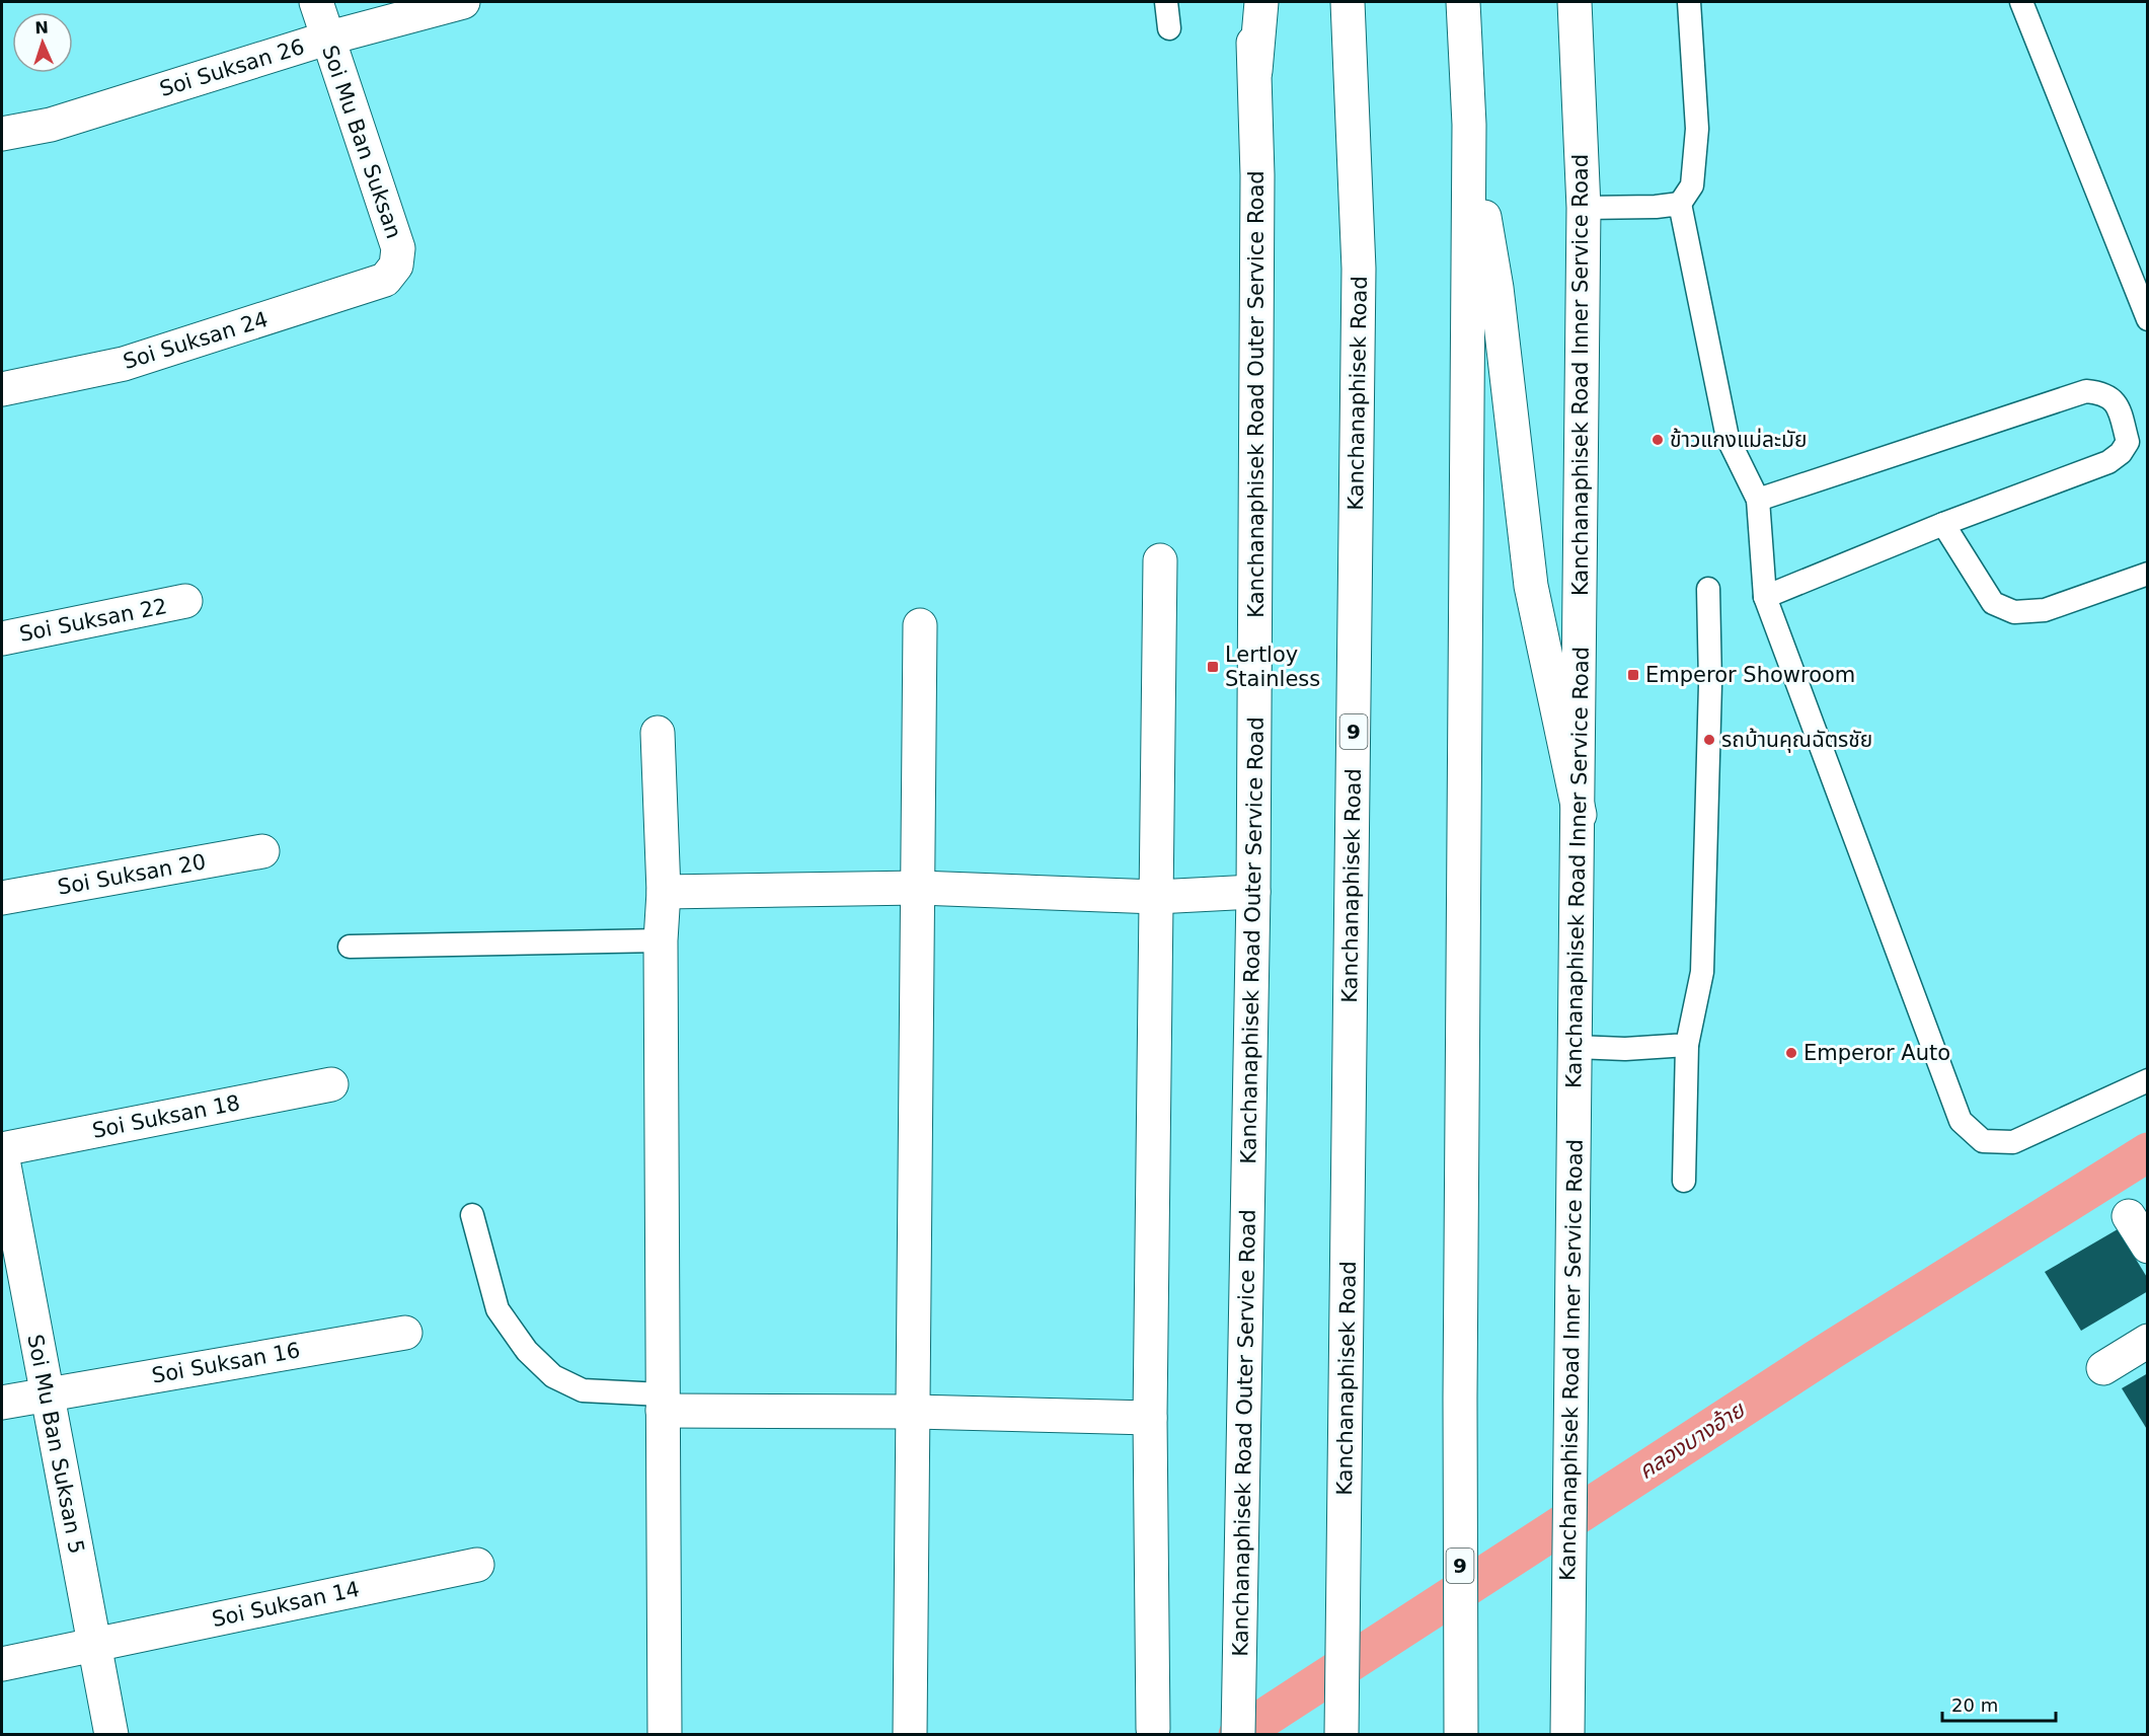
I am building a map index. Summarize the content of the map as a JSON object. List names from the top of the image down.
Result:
{
  "streets": {
    "main road": [
      "Soi Suksan 26",
      "Soi Mu Ban Suksan",
      "Soi Suksan 24",
      "Kanchanaphisek Road Inner Service Road",
      "Kanchanaphisek Road",
      "Kanchanaphisek Road Outer Service Road",
      "Soi Suksan 22",
      "9",
      "Soi Suksan 20",
      "Soi Suksan 18",
      "Soi Suksan 16",
      "Soi Mu Ban Suksan 5",
      "Soi Suksan 14"
    ]
  },
  "crossings": [
    ["Soi Suksan 26", "Soi Mu Ban Suksan"],
    ["Soi Mu Ban Suksan", "Soi Suksan 24"],
    ["Soi Suksan 16", "Soi Mu Ban Suksan 5"],
    ["Soi Mu Ban Suksan 5", "Soi Suksan 14"]
  ],
  "water": ["คลองบางอ้าย"],
  "places": {
    "other": ["ข้าวแกงแม่ละมัย", "รถบ้านคุณฉัตรชัย", "Emperor Auto"],
    "transit": ["Lertloy Stainless", "Emperor Showroom"]
  },
  "scale_bar": "20 m",
  "north": "top"
}
